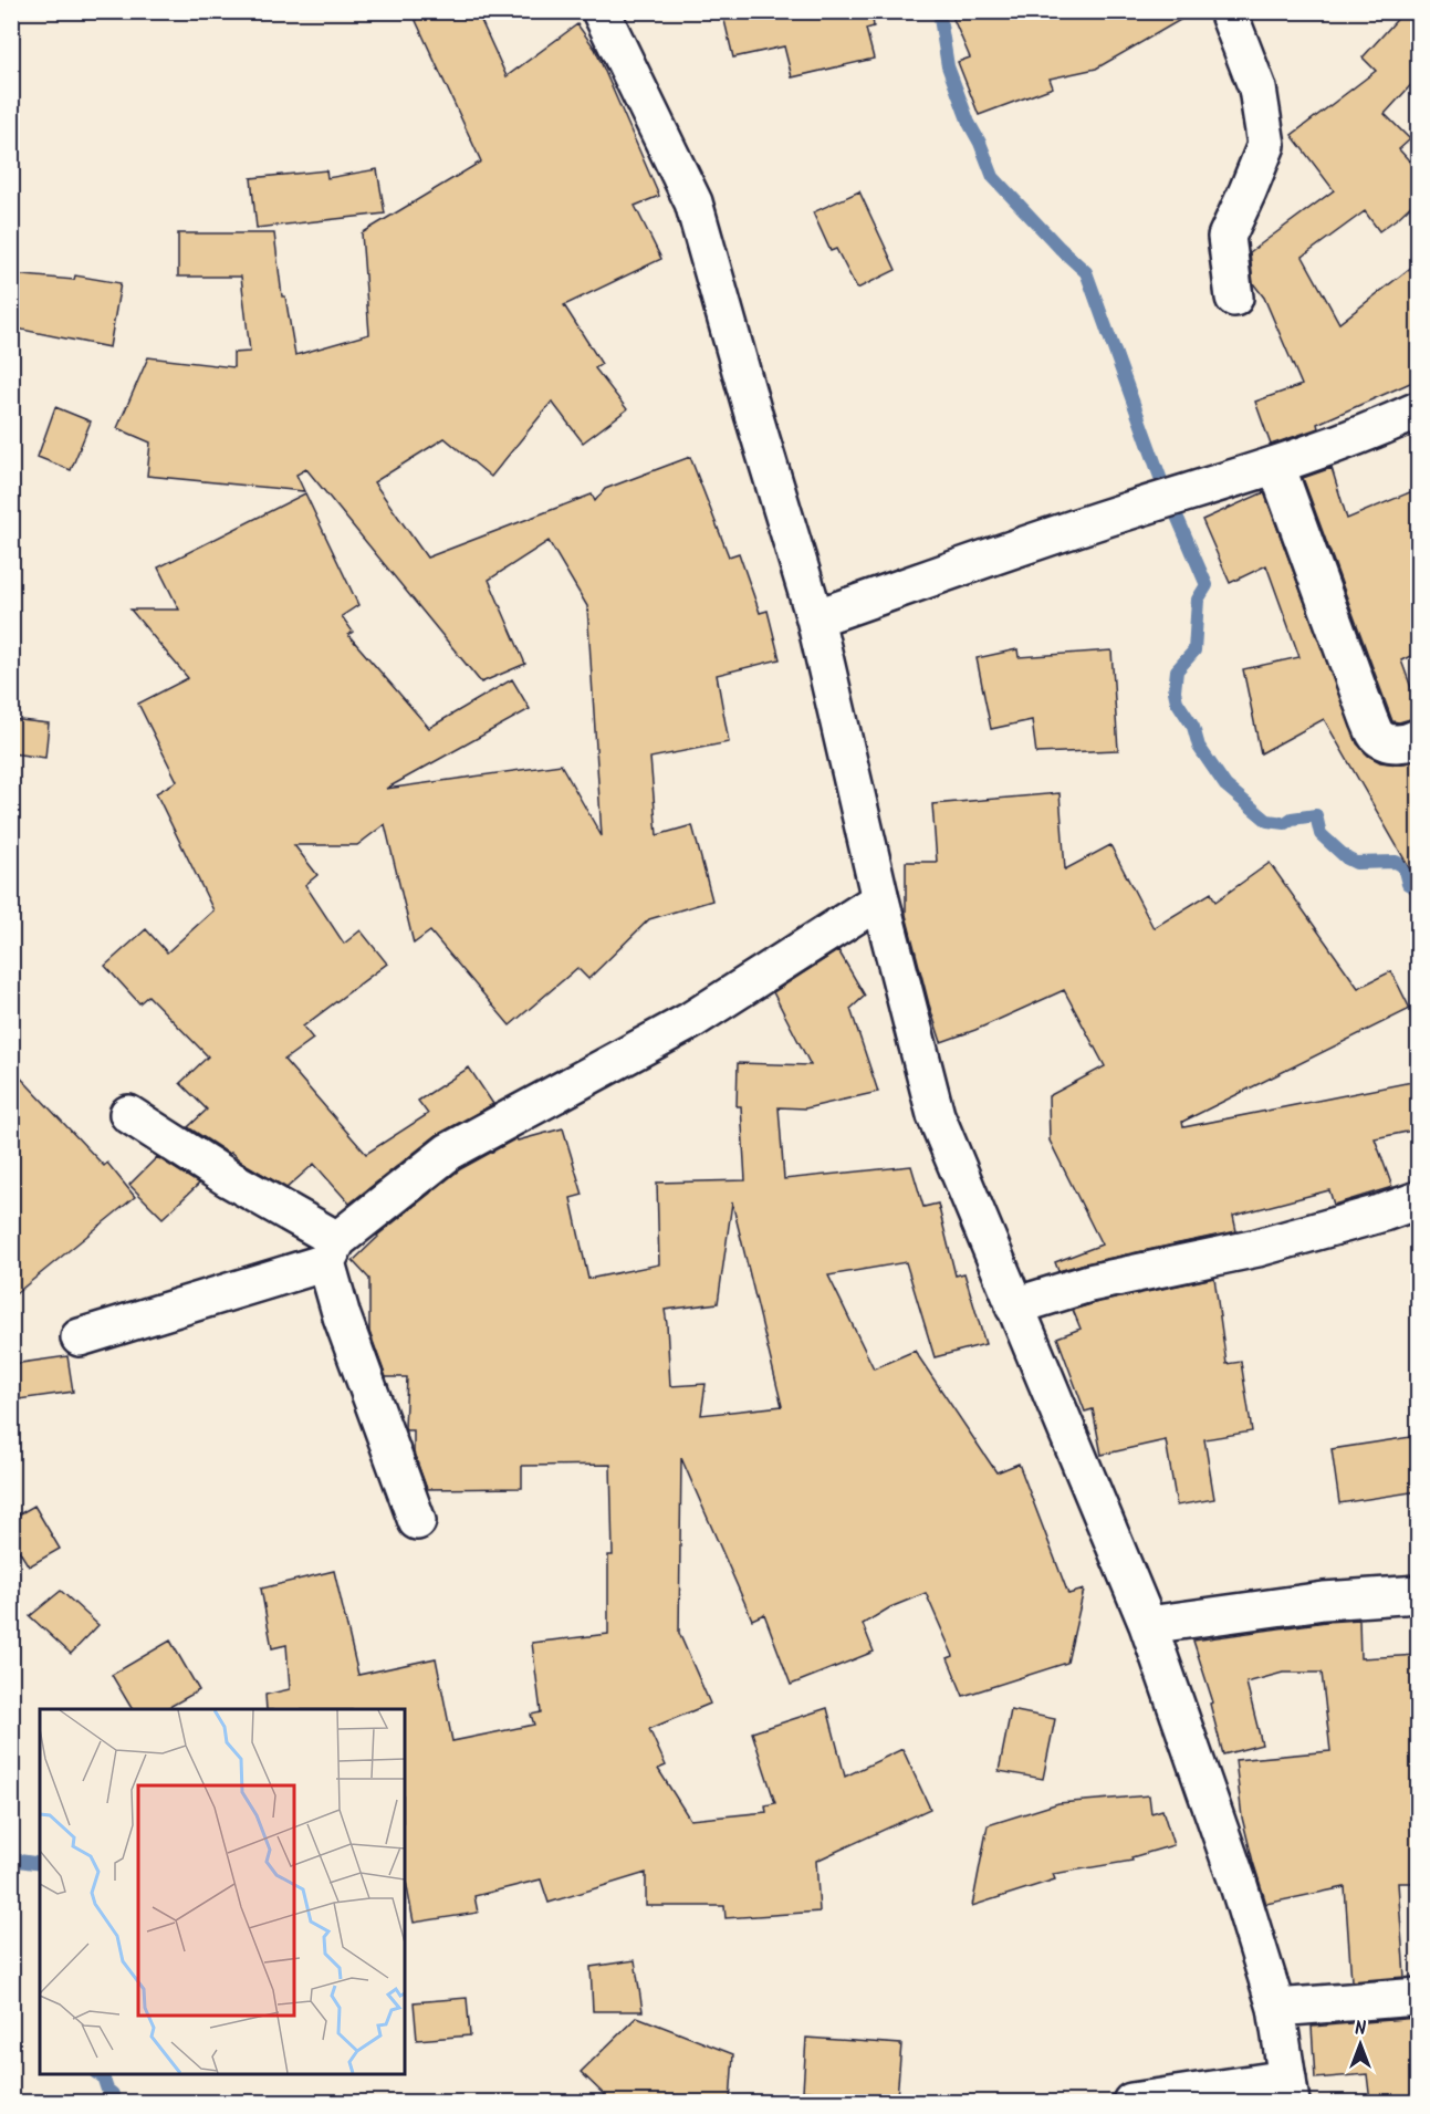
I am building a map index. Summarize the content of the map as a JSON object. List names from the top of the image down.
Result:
{
  "north": "top"
}
